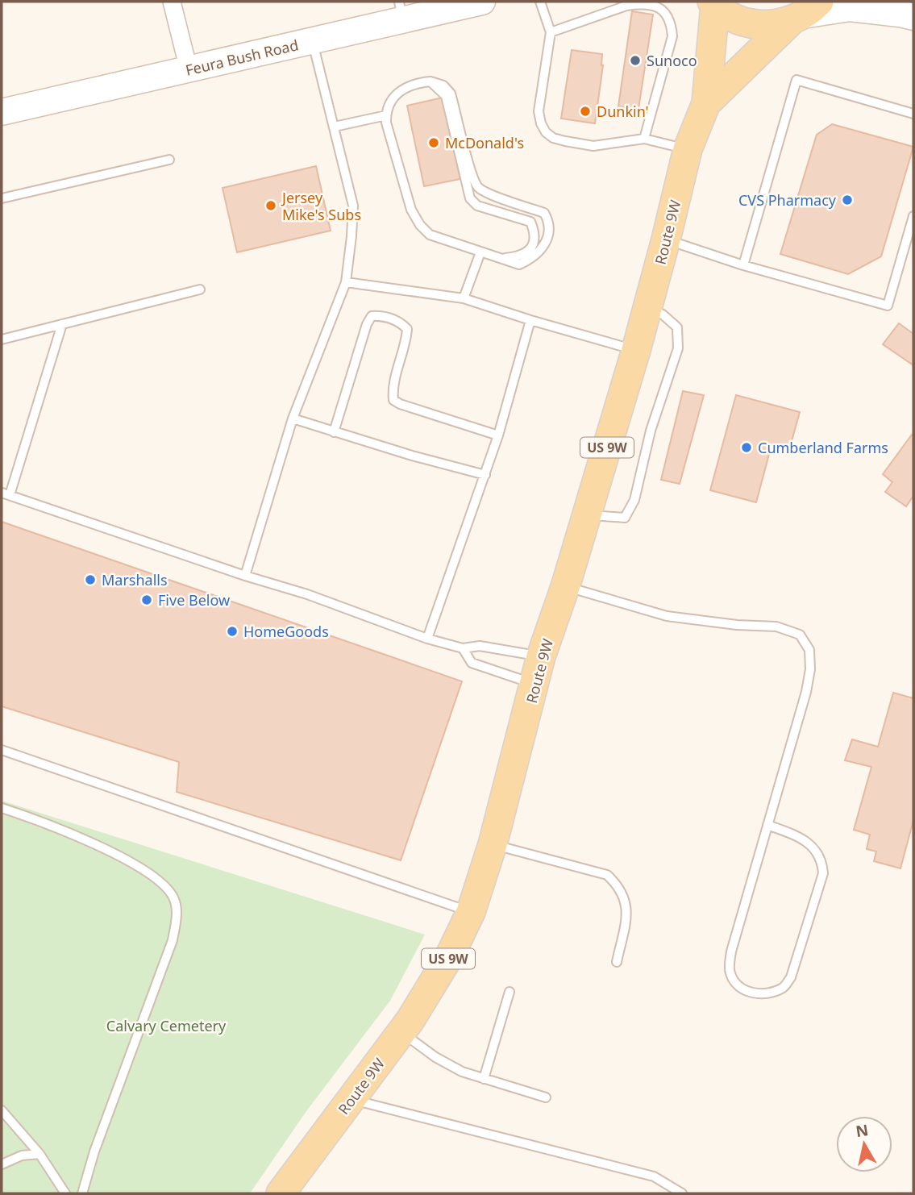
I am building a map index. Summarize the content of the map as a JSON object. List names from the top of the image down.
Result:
{
  "streets": {
    "main road": ["Feura Bush Road", "Route 9W", "US 9W"]
  },
  "parks": ["Calvary Cemetery"],
  "places": [
    "Sunoco",
    "Dunkin'",
    "McDonald's",
    "CVS Pharmacy",
    "Jersey Mike's Subs",
    "Cumberland Farms",
    "Marshalls",
    "Five Below",
    "HomeGoods"
  ],
  "north": "top"
}
